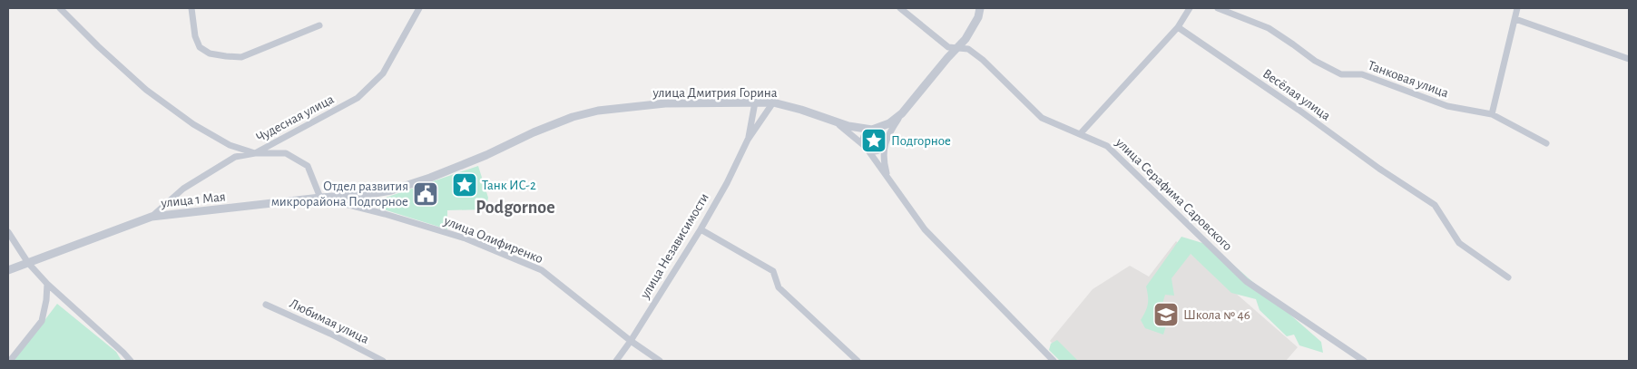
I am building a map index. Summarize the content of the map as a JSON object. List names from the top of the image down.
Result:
{
  "streets": {
    "street": [
      "Танковая улица",
      "улица Дмитрия Горина",
      "Весёлая улица",
      "Чудесная улица",
      "улица Серафима Саровского",
      "улица 1 Мая",
      "улица Олифиренко",
      "улица Независимости",
      "Любимая улица"
    ]
  },
  "crossings": [
    ["улица Дмитрия Горина", "улица 1 Мая"],
    ["Чудесная улица", "улица 1 Мая"],
    ["улица 1 Мая", "улица Олифиренко"],
    ["улица Олифиренко", "улица Независимости"]
  ],
  "districts": ["Podgornoe"],
  "places": {
    "place": ["Подгорное", "Танк ИС-2"],
    "public building": ["Отдел развития микрорайона Подгорное"],
    "school or university": ["Школа № 46"]
  }
}
